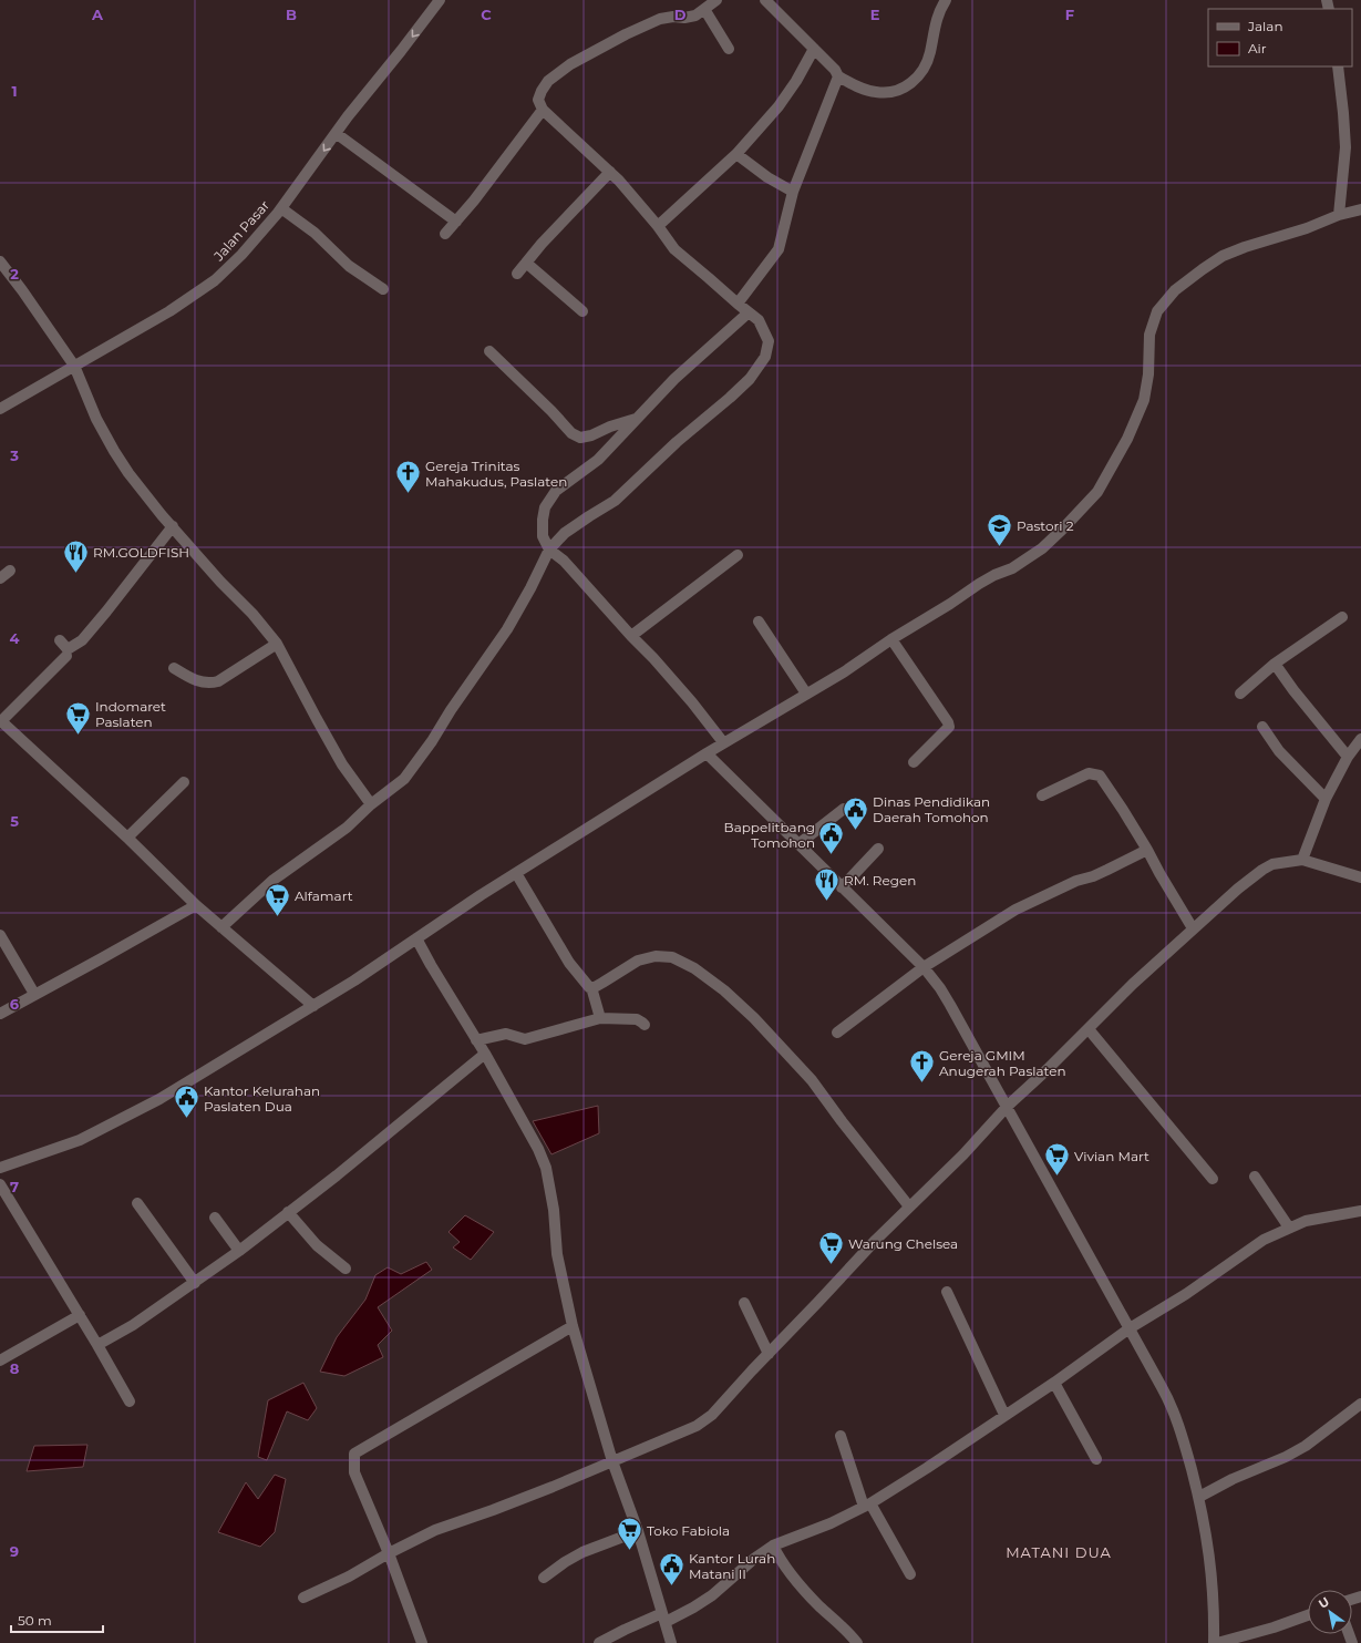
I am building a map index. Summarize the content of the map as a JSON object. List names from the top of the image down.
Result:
{
  "streets": {
    "street": ["Jalan Pasar"]
  },
  "one_way": ["Jalan Pasar"],
  "districts": ["MATANI DUA"],
  "places": {
    "church": ["Gereja Trinitas Mahakudus, Paslaten", "Gereja GMIM Anugerah Paslaten"],
    "school or university": ["Pastori 2"],
    "restaurant": ["RM.GOLDFISH", "RM. Regen"],
    "supermarket": [
      "Indomaret Paslaten",
      "Alfamart",
      "Vivian Mart",
      "Warung Chelsea",
      "Toko Fabiola"
    ],
    "public building": [
      "Dinas Pendidikan Daerah Tomohon",
      "Bappelitbang Tomohon",
      "Kantor Kelurahan Paslaten Dua",
      "Kantor Lurah Matani II"
    ]
  },
  "legend": ["Jalan", "Air"],
  "scale_bar": "50 m",
  "north": "top left",
  "grid": {
    "columns": [
      "A",
      "B",
      "C",
      "D",
      "E",
      "F"
    ],
    "rows": [
      "1",
      "2",
      "3",
      "4",
      "5",
      "6",
      "7",
      "8",
      "9"
    ]
  }
}
